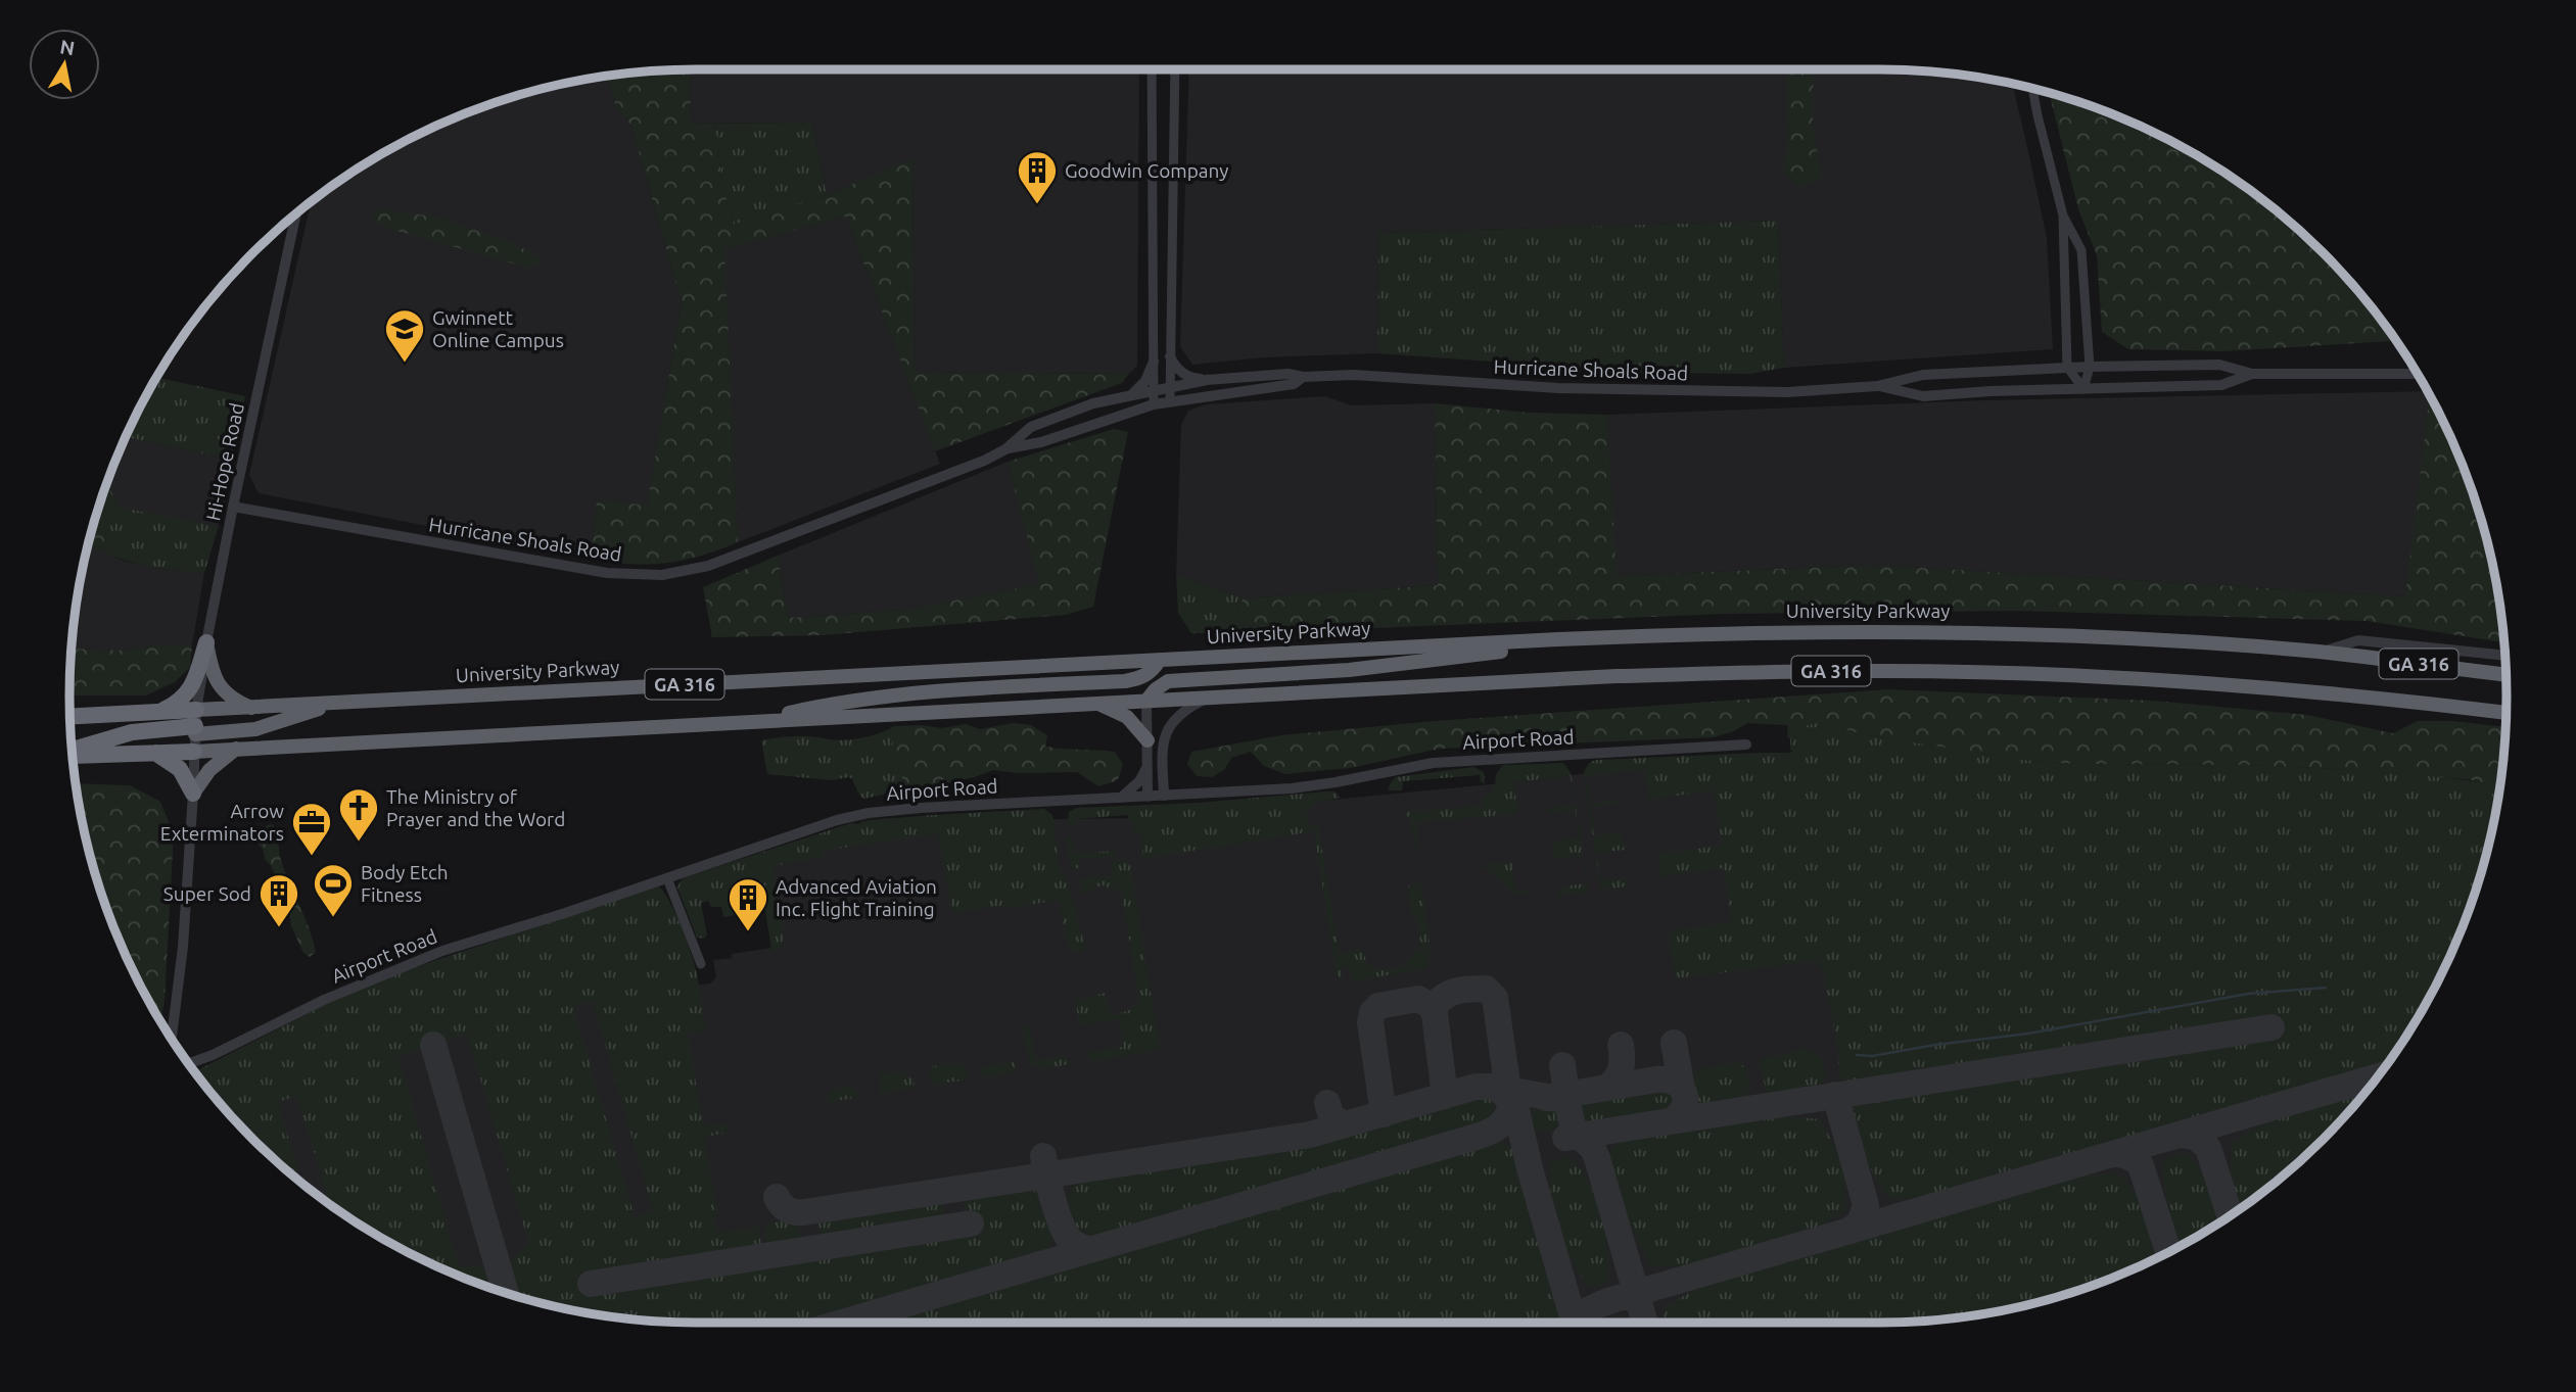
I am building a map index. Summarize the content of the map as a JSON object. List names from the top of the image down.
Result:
{
  "streets": {
    "highway": ["University Parkway", "GA 316"],
    "street": ["Hurricane Shoals Road", "Hi-Hope Road", "Airport Road"]
  },
  "crossings": [
    ["Hurricane Shoals Road", "Hi-Hope Road"],
    ["Hi-Hope Road", "University Parkway"]
  ],
  "places": {
    "building": ["Goodwin Company", "Super Sod", "Advanced Aviation Inc. Flight Training"],
    "school or university": ["Gwinnett Online Campus"],
    "church": ["The Ministry of Prayer and the Word"],
    "office": ["Arrow Exterminators"],
    "sports": ["Body Etch Fitness"]
  },
  "north": "top"
}
